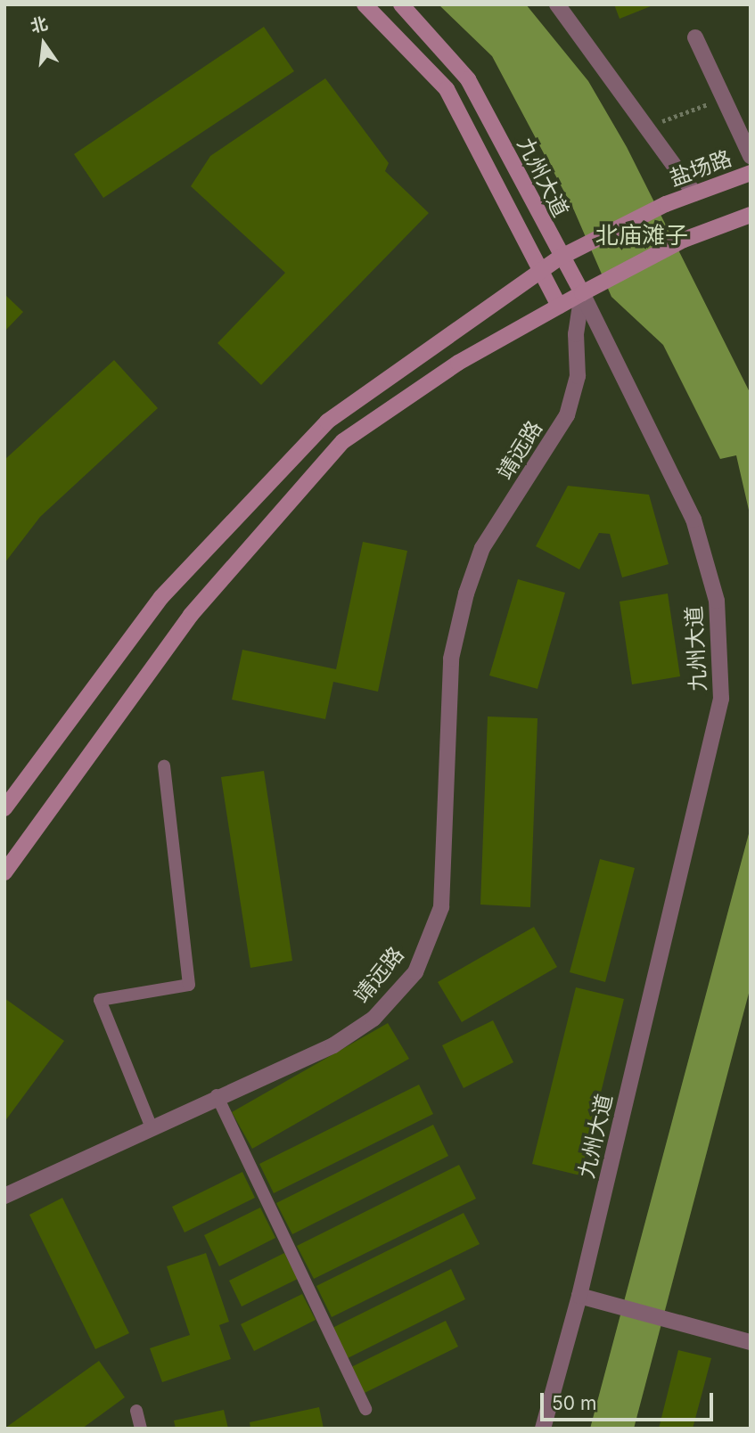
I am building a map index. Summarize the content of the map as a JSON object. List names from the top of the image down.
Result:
{
  "streets": {
    "main road": ["盐场路", "九州大道"],
    "street": ["靖远路"]
  },
  "crossings": [
    ["盐场路", "九州大道"],
    ["九州大道", "靖远路"]
  ],
  "districts": ["北庙滩子"],
  "scale_bar": "50 m",
  "north": "top"
}
